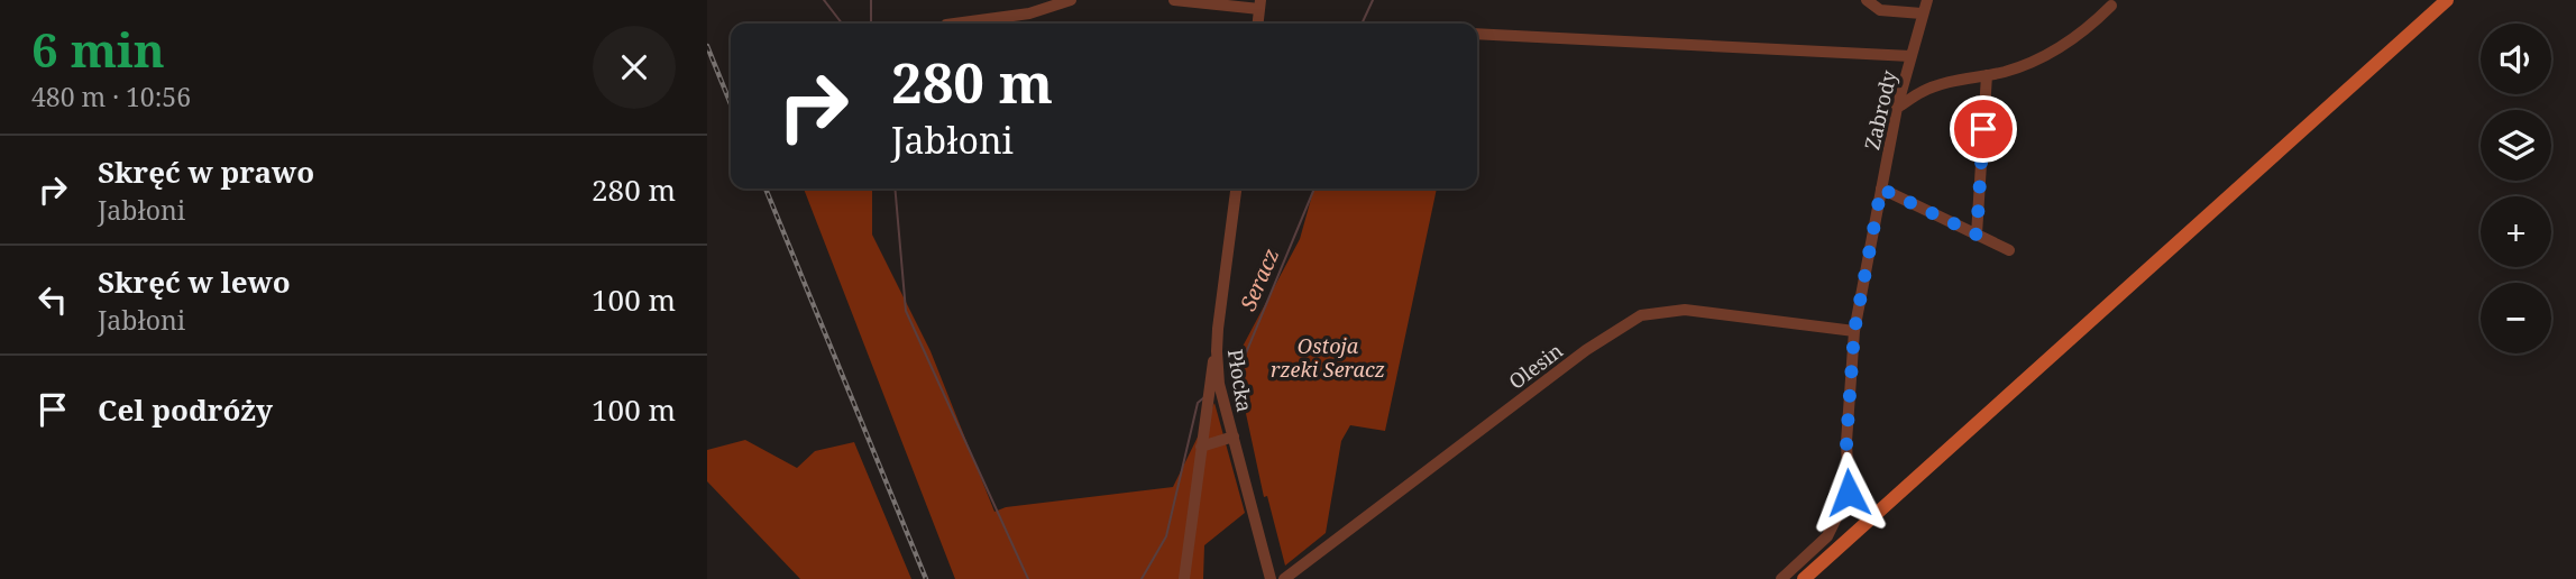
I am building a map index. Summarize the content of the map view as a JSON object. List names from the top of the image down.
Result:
{
  "streets": {
    "street": ["Zabrody", "Olesin", "Płocka"]
  },
  "crossings": [
    ["Zabrody", "Olesin"]
  ],
  "water": ["Seracz"],
  "parks": ["Ostoja rzeki Seracz"],
  "page": {
    "heading": ["6 min", "480 m · 10:56"],
    "map_buttons": ["+", "−"],
    "turn": ["280 m", "Jabłoni"],
    "list": [
      {
        "name": "Skręć w prawo",
        "note": "Jabłoni",
        "value": "280 m"
      },
      {
        "name": "Skręć w lewo",
        "note": "Jabłoni",
        "value": "100 m"
      },
      {
        "name": "Cel podróży",
        "value": "100 m"
      }
    ]
  }
}
